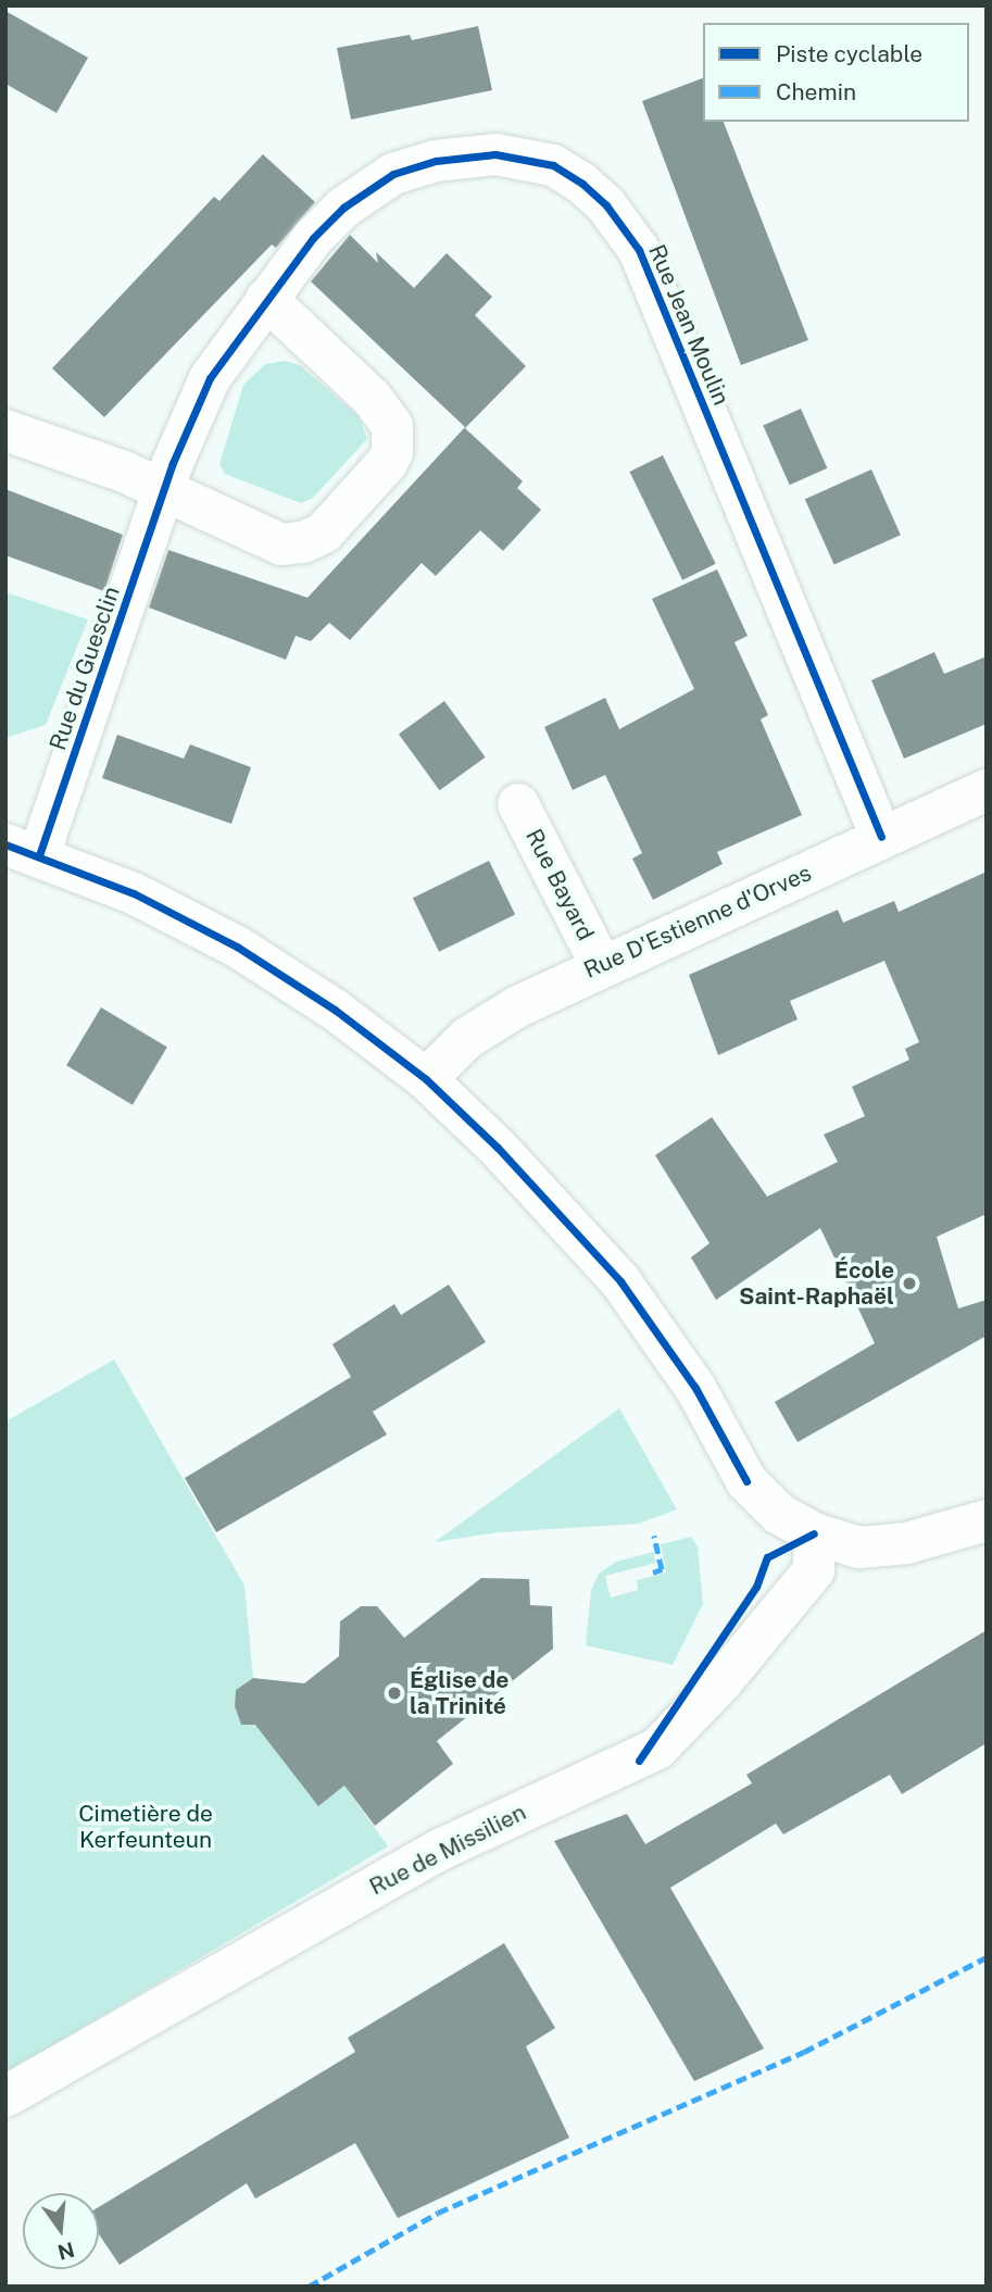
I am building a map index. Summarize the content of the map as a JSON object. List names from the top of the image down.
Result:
{
  "streets": {
    "street": [
      "Rue Jean Moulin",
      "Rue du Guesclin",
      "Rue Bayard",
      "Rue D'Estienne d'Orves",
      "Rue de Missilien"
    ]
  },
  "crossings": [
    ["Rue Jean Moulin", "Rue du Guesclin"],
    ["Rue Jean Moulin", "Rue D'Estienne d'Orves"],
    ["Rue Bayard", "Rue D'Estienne d'Orves"]
  ],
  "parks": ["Cimetière de Kerfeunteun"],
  "places": ["École Saint-Raphaël", "Église de la Trinité"],
  "legend": ["Piste cyclable", "Chemin"],
  "north": "bottom"
}
